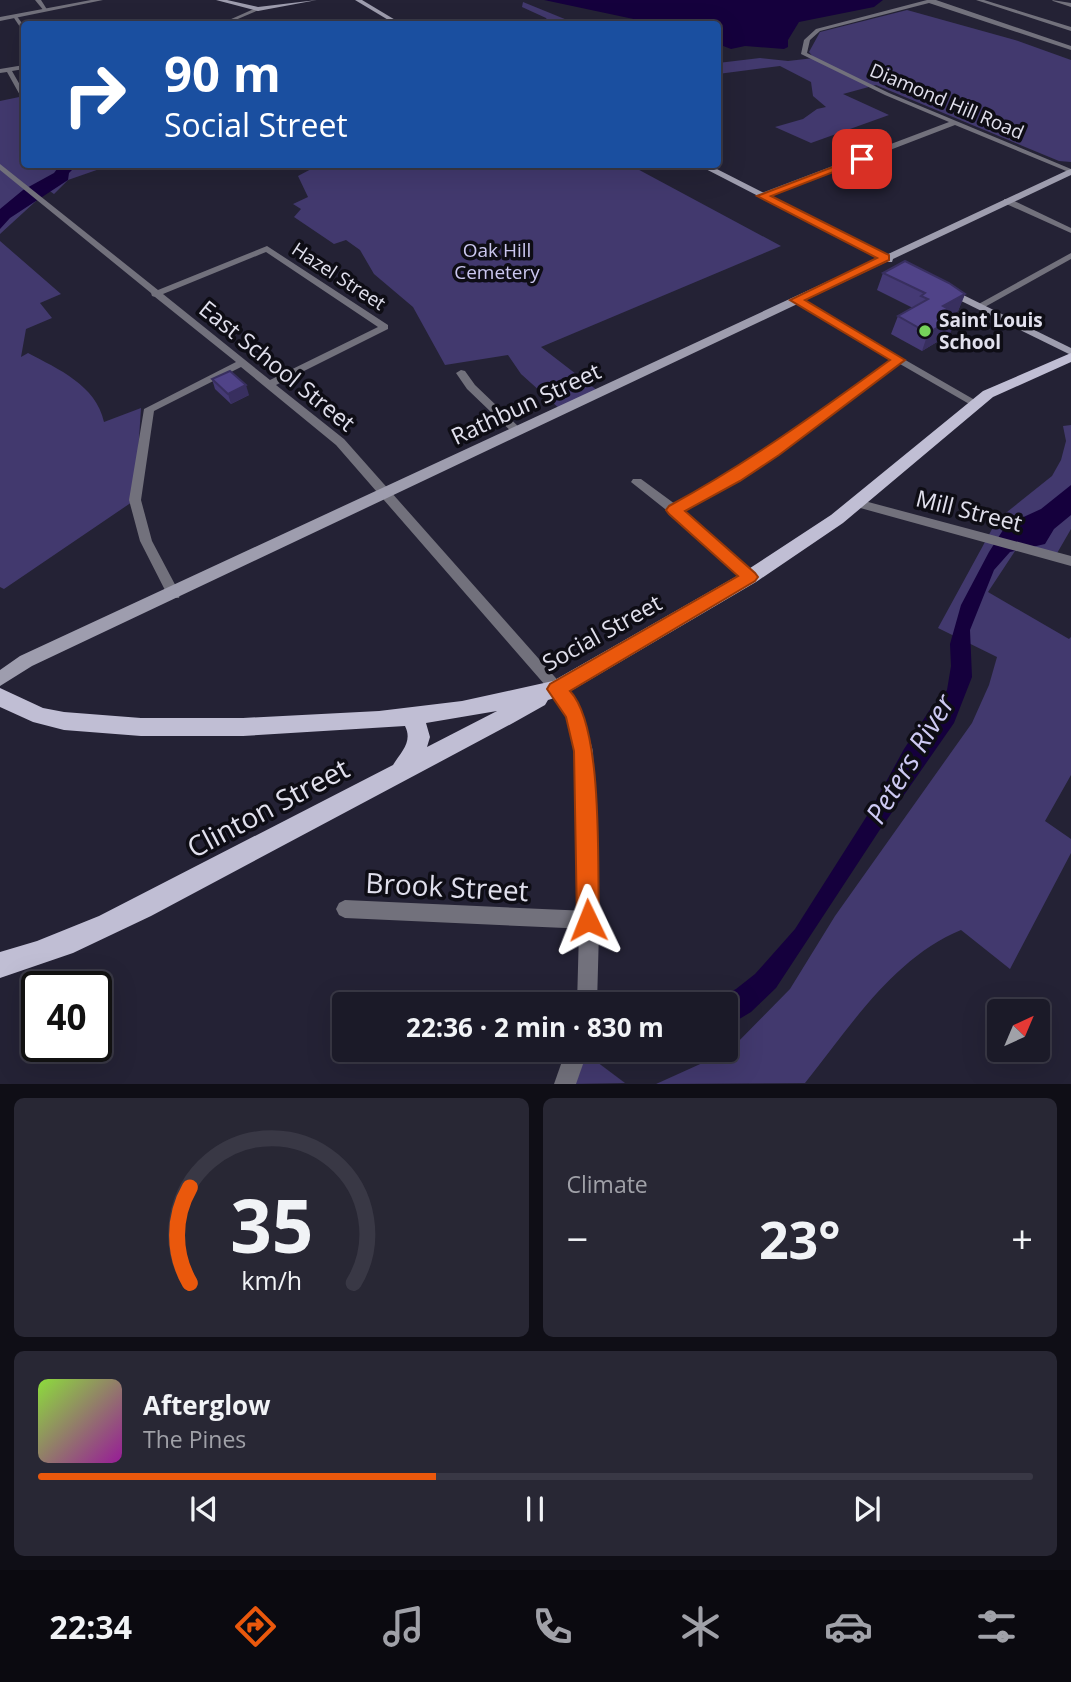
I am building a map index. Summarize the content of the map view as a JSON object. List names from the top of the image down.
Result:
{
  "streets": {
    "main road": ["Rathbun Street", "Social Street", "Clinton Street"],
    "street": [
      "Diamond Hill Road",
      "Hazel Street",
      "East School Street",
      "Mill Street",
      "Brook Street"
    ]
  },
  "crossings": [
    ["Diamond Hill Road", "Rathbun Street"],
    ["Hazel Street", "East School Street"],
    ["East School Street", "Rathbun Street"],
    ["East School Street", "Social Street"],
    ["East School Street", "Clinton Street"],
    ["Mill Street", "Social Street"],
    ["Social Street", "Clinton Street"]
  ],
  "water": ["Peters River"],
  "parks": ["Oak Hill Cemetery"],
  "places": ["Saint Louis School"],
  "north": "top right",
  "page": {
    "turn": ["90 m", "Social Street"],
    "limit": "40",
    "trip": "22:36 · 2 min · 830 m",
    "tile": "Climate",
    "heat": ["−", "23°", "+"],
    "song": ["Afterglow", "The Pines"],
    "tabs": "22:34",
    "gauge": ["35", "km/h"]
  }
}
